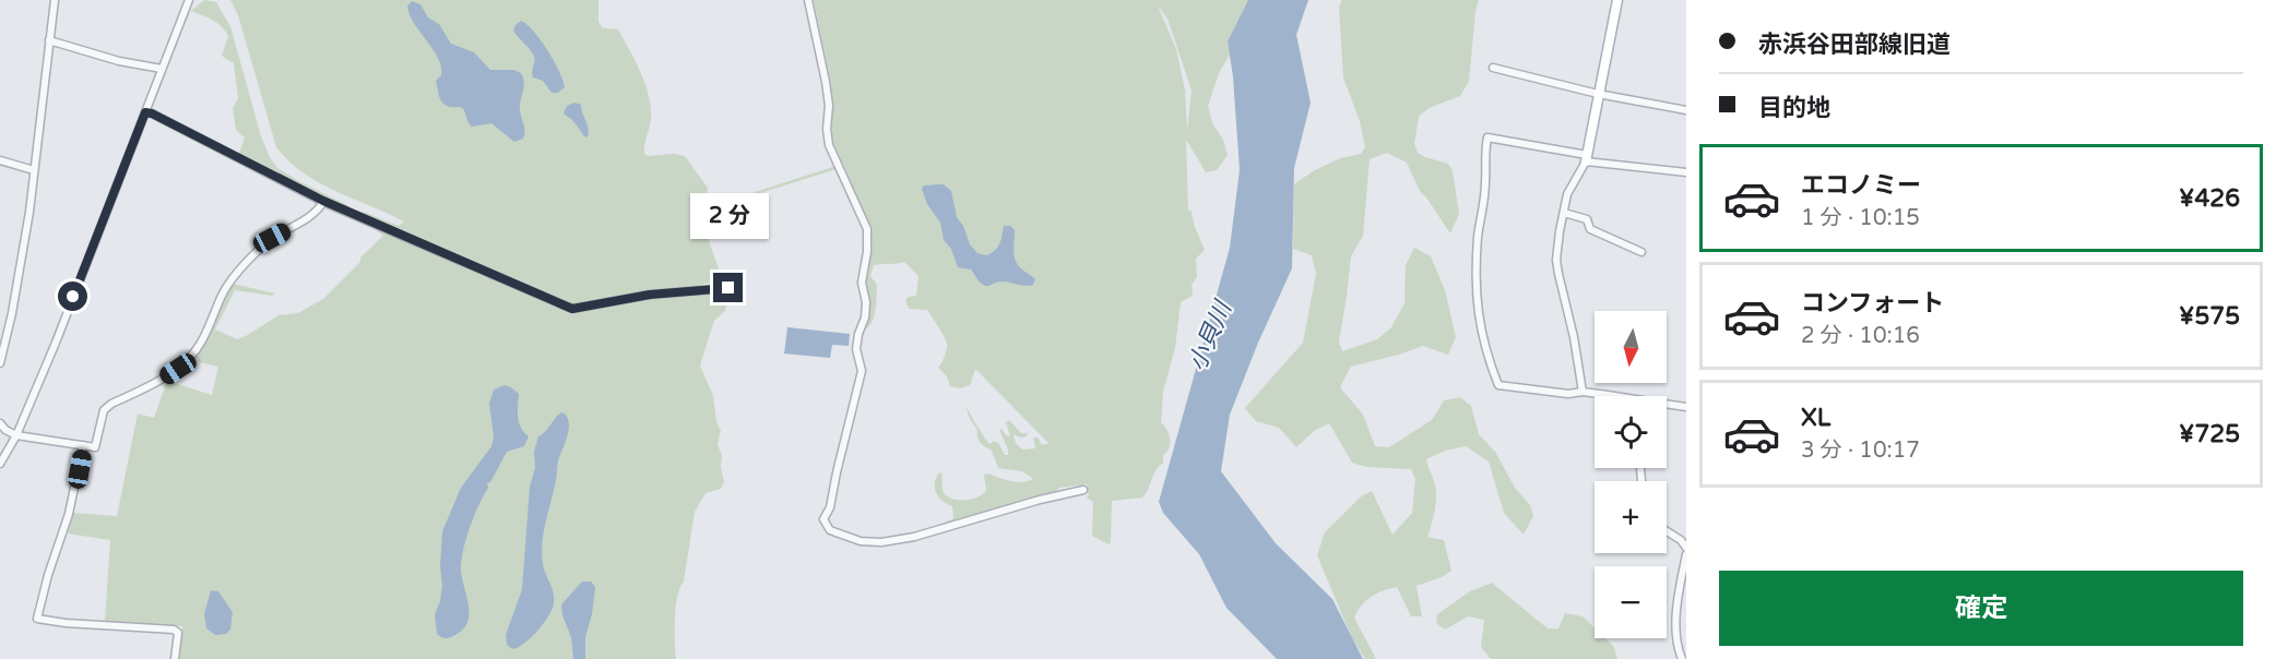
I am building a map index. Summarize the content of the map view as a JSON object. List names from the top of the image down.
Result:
{
  "water": ["小貝川"],
  "north": "bottom",
  "page": {
    "banner": ["赤浜谷田部線旧道", "目的地"],
    "list": [
      {
        "name": "エコノミー",
        "note": "1 分 · 10:15",
        "value": "¥426"
      },
      {
        "name": "コンフォート",
        "note": "2 分 · 10:16",
        "value": "¥575"
      },
      {
        "name": "XL",
        "note": "3 分 · 10:17",
        "value": "¥725"
      }
    ],
    "bubble": "2 分",
    "map_buttons": ["+", "−"],
    "buttons": "確定"
  }
}
